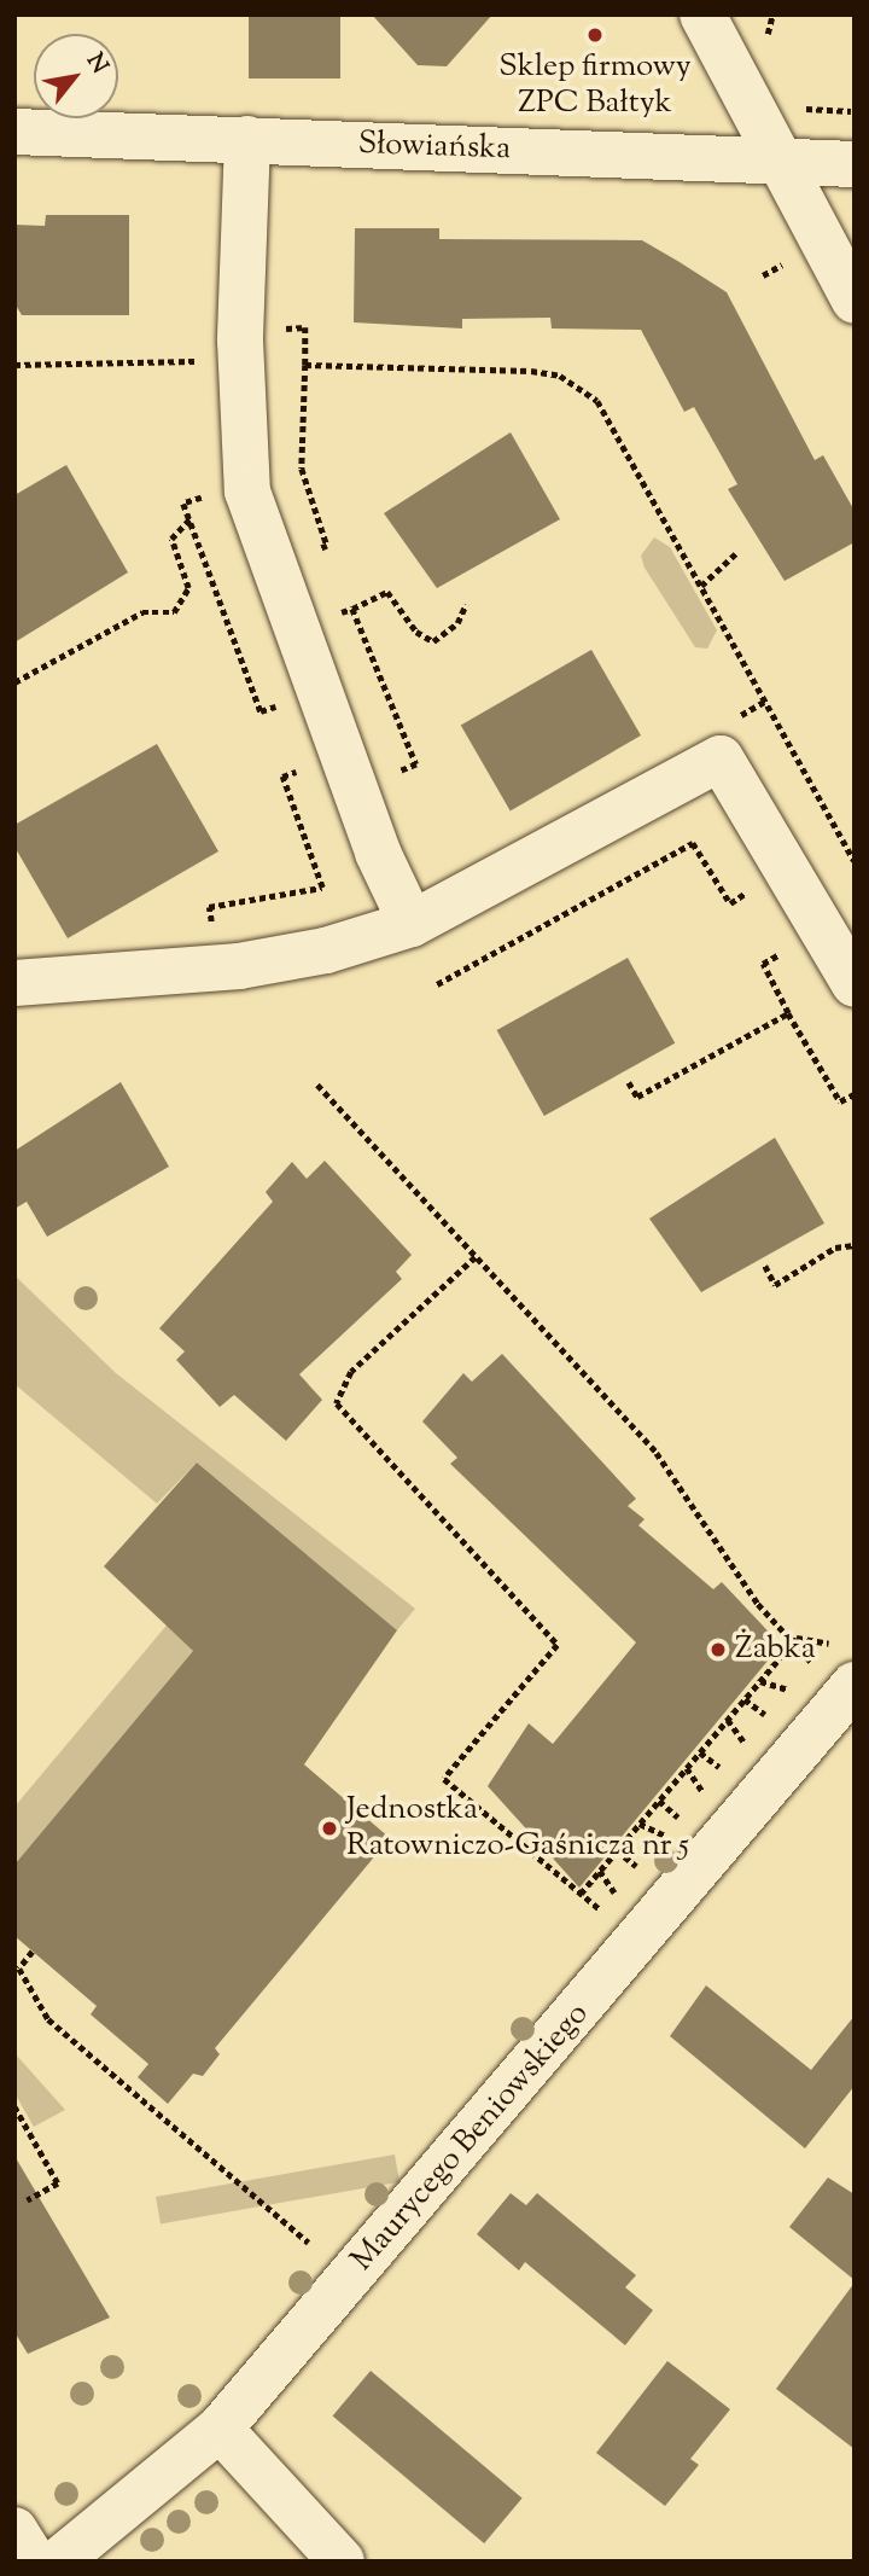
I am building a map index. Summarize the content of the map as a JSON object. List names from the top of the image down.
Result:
{
  "streets": {
    "street": ["Słowiańska", "Maurycego Beniowskiego"]
  },
  "places": ["Sklep firmowy ZPC Bałtyk", "Żabka", "Jednostka Ratowniczo-Gaśnicza nr 5"],
  "north": "top right"
}
